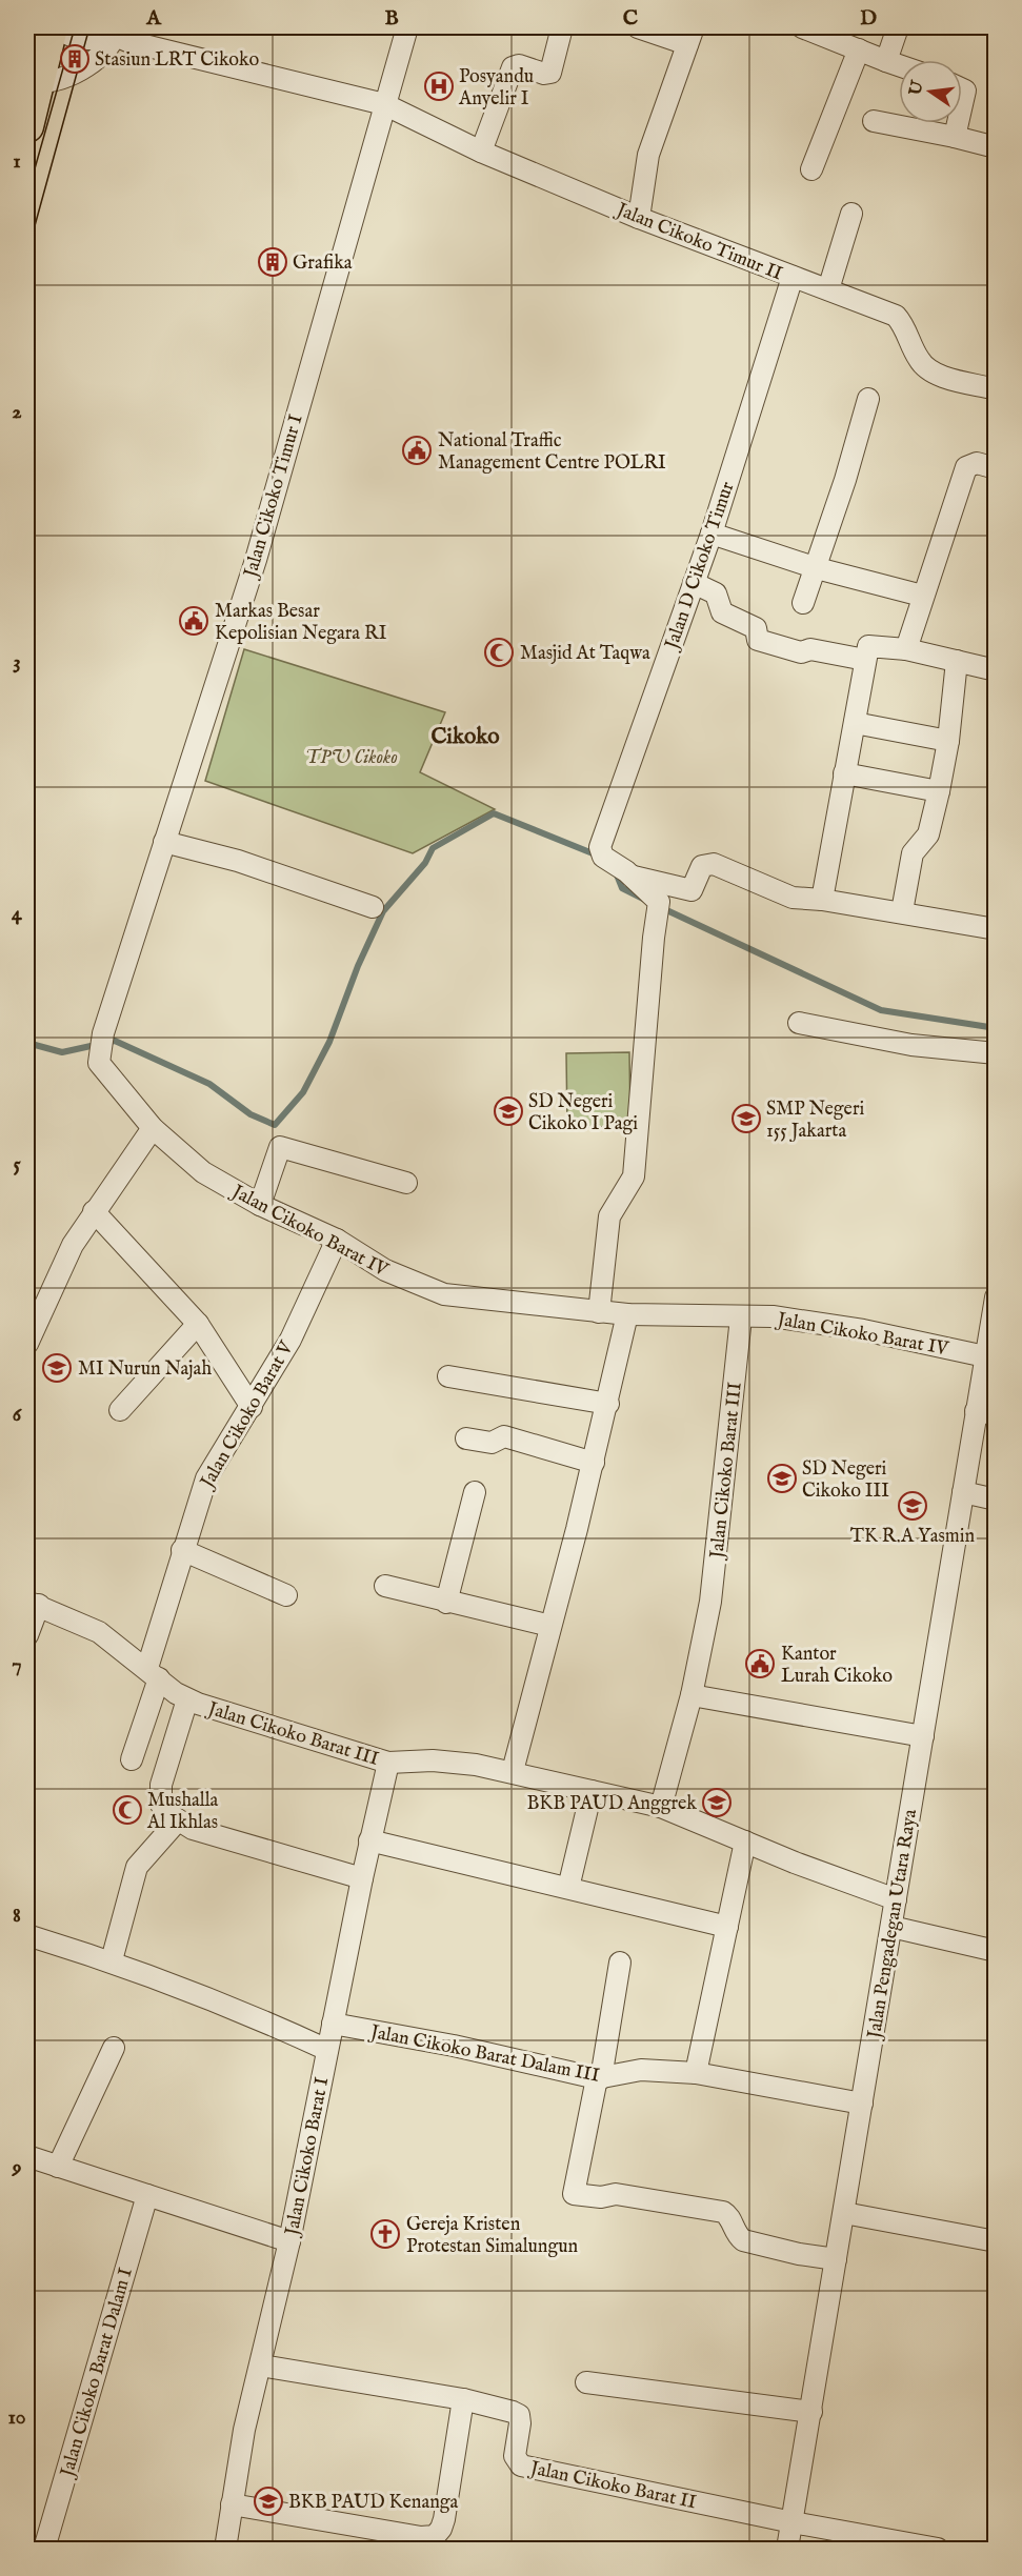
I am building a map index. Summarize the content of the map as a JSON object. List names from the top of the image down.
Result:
{
  "streets": {
    "street": [
      "Jalan Cikoko Timur II",
      "Jalan Cikoko Timur I",
      "Jalan D Cikoko Timur",
      "Jalan Cikoko Barat IV",
      "Jalan Cikoko Barat V",
      "Jalan Cikoko Barat III",
      "Jalan Pengadegan Utara Raya",
      "Jalan Cikoko Barat Dalam III",
      "Jalan Cikoko Barat I",
      "Jalan Cikoko Barat Dalam I",
      "Jalan Cikoko Barat II"
    ]
  },
  "crossings": [
    ["Jalan Cikoko Timur II", "Jalan Cikoko Timur I"],
    ["Jalan Cikoko Timur II", "Jalan D Cikoko Timur"],
    ["Jalan Cikoko Timur I", "Jalan Cikoko Barat IV"],
    ["Jalan Cikoko Barat IV", "Jalan Cikoko Barat V"],
    ["Jalan Cikoko Barat IV", "Jalan Cikoko Barat III"],
    ["Jalan Cikoko Barat IV", "Jalan Pengadegan Utara Raya"],
    ["Jalan Cikoko Barat V", "Jalan Cikoko Barat III"],
    ["Jalan Cikoko Barat III", "Jalan Pengadegan Utara Raya"],
    ["Jalan Cikoko Barat III", "Jalan Cikoko Barat I"],
    ["Jalan Pengadegan Utara Raya", "Jalan Cikoko Barat Dalam III"],
    ["Jalan Pengadegan Utara Raya", "Jalan Cikoko Barat II"],
    ["Jalan Cikoko Barat Dalam III", "Jalan Cikoko Barat I"],
    ["Jalan Cikoko Barat I", "Jalan Cikoko Barat II"]
  ],
  "districts": ["Cikoko"],
  "parks": ["TPU Cikoko"],
  "places": {
    "building": ["Stasiun LRT Cikoko", "Grafika"],
    "hospital": ["Posyandu Anyelir I"],
    "public building": ["National Traffic Management Centre POLRI", "Markas Besar Kepolisian Negara RI", "Kantor Lurah Cikoko"],
    "mosque": ["Masjid At Taqwa", "Mushalla Al Ikhlas"],
    "school or university": [
      "SD Negeri Cikoko I Pagi",
      "SMP Negeri 155 Jakarta",
      "MI Nurun Najah",
      "SD Negeri Cikoko III",
      "TK R.A Yasmin",
      "BKB PAUD Anggrek",
      "BKB PAUD Kenanga"
    ],
    "church": ["Gereja Kristen Protestan Simalungun"]
  },
  "north": "left",
  "grid": {
    "columns": [
      "A",
      "B",
      "C",
      "D"
    ],
    "rows": [
      "1",
      "2",
      "3",
      "4",
      "5",
      "6",
      "7",
      "8",
      "9",
      "10"
    ]
  }
}
